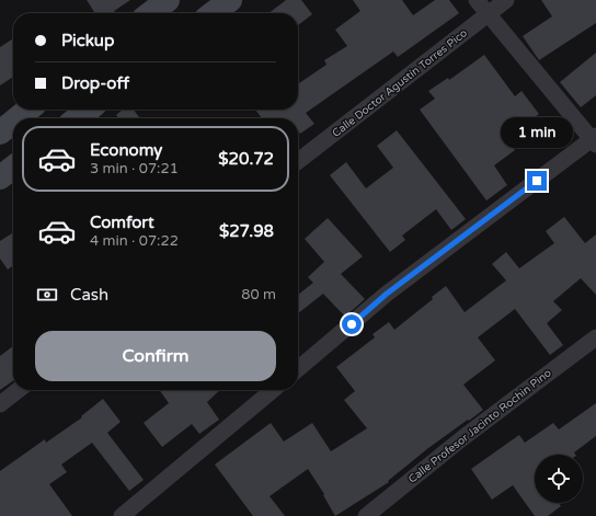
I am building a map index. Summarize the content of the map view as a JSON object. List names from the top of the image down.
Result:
{
  "streets": {
    "street": ["Calle Doctor Agustín Torres Pico", "Calle Profesor Jacinto Rochin Pino"]
  },
  "page": {
    "banner": ["Pickup", "Drop-off"],
    "bubble": "1 min",
    "list": [
      {
        "name": "Economy",
        "note": "3 min · 07:21",
        "value": "$20.72"
      },
      {
        "name": "Comfort",
        "note": "4 min · 07:22",
        "value": "$27.98"
      }
    ],
    "pay": ["Cash", "80 m"],
    "buttons": "Confirm"
  }
}
